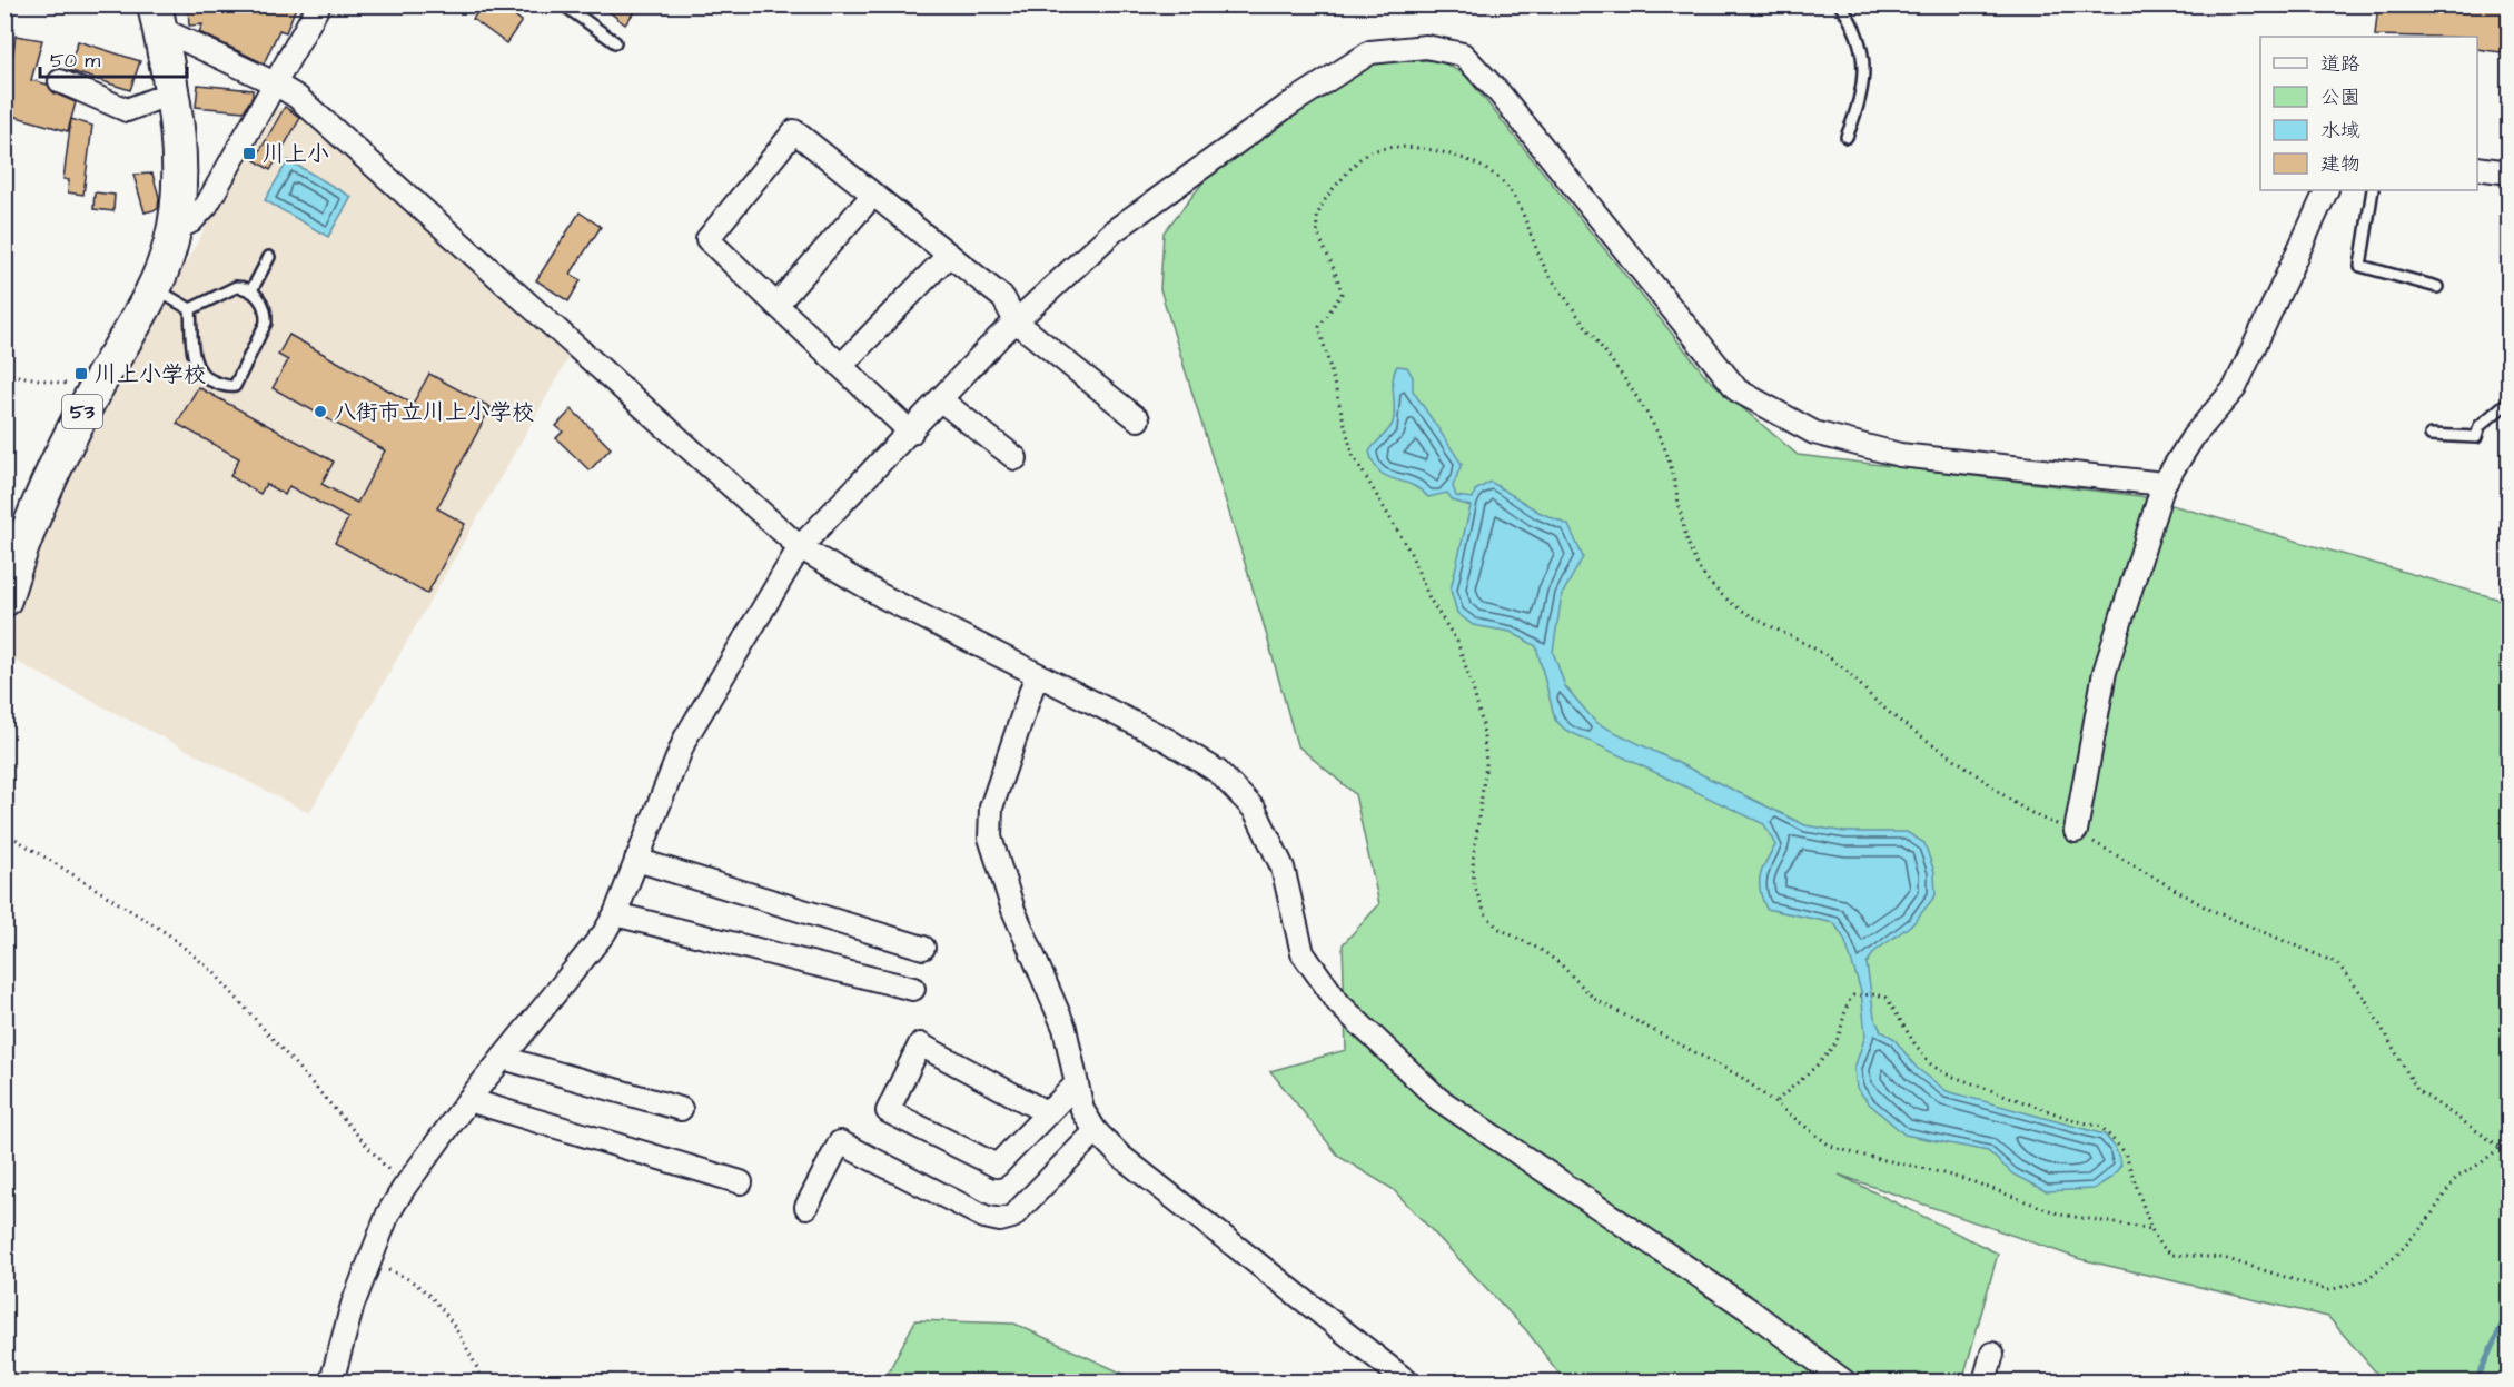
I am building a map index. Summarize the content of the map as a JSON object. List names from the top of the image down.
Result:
{
  "streets": {
    "main road": ["53"]
  },
  "places": {
    "transit": ["川上小", "川上小学校"],
    "other": ["八街市立川上小学校"]
  },
  "legend": [
    "道路",
    "公園",
    "水域",
    "建物"
  ],
  "scale_bar": "50 m"
}
